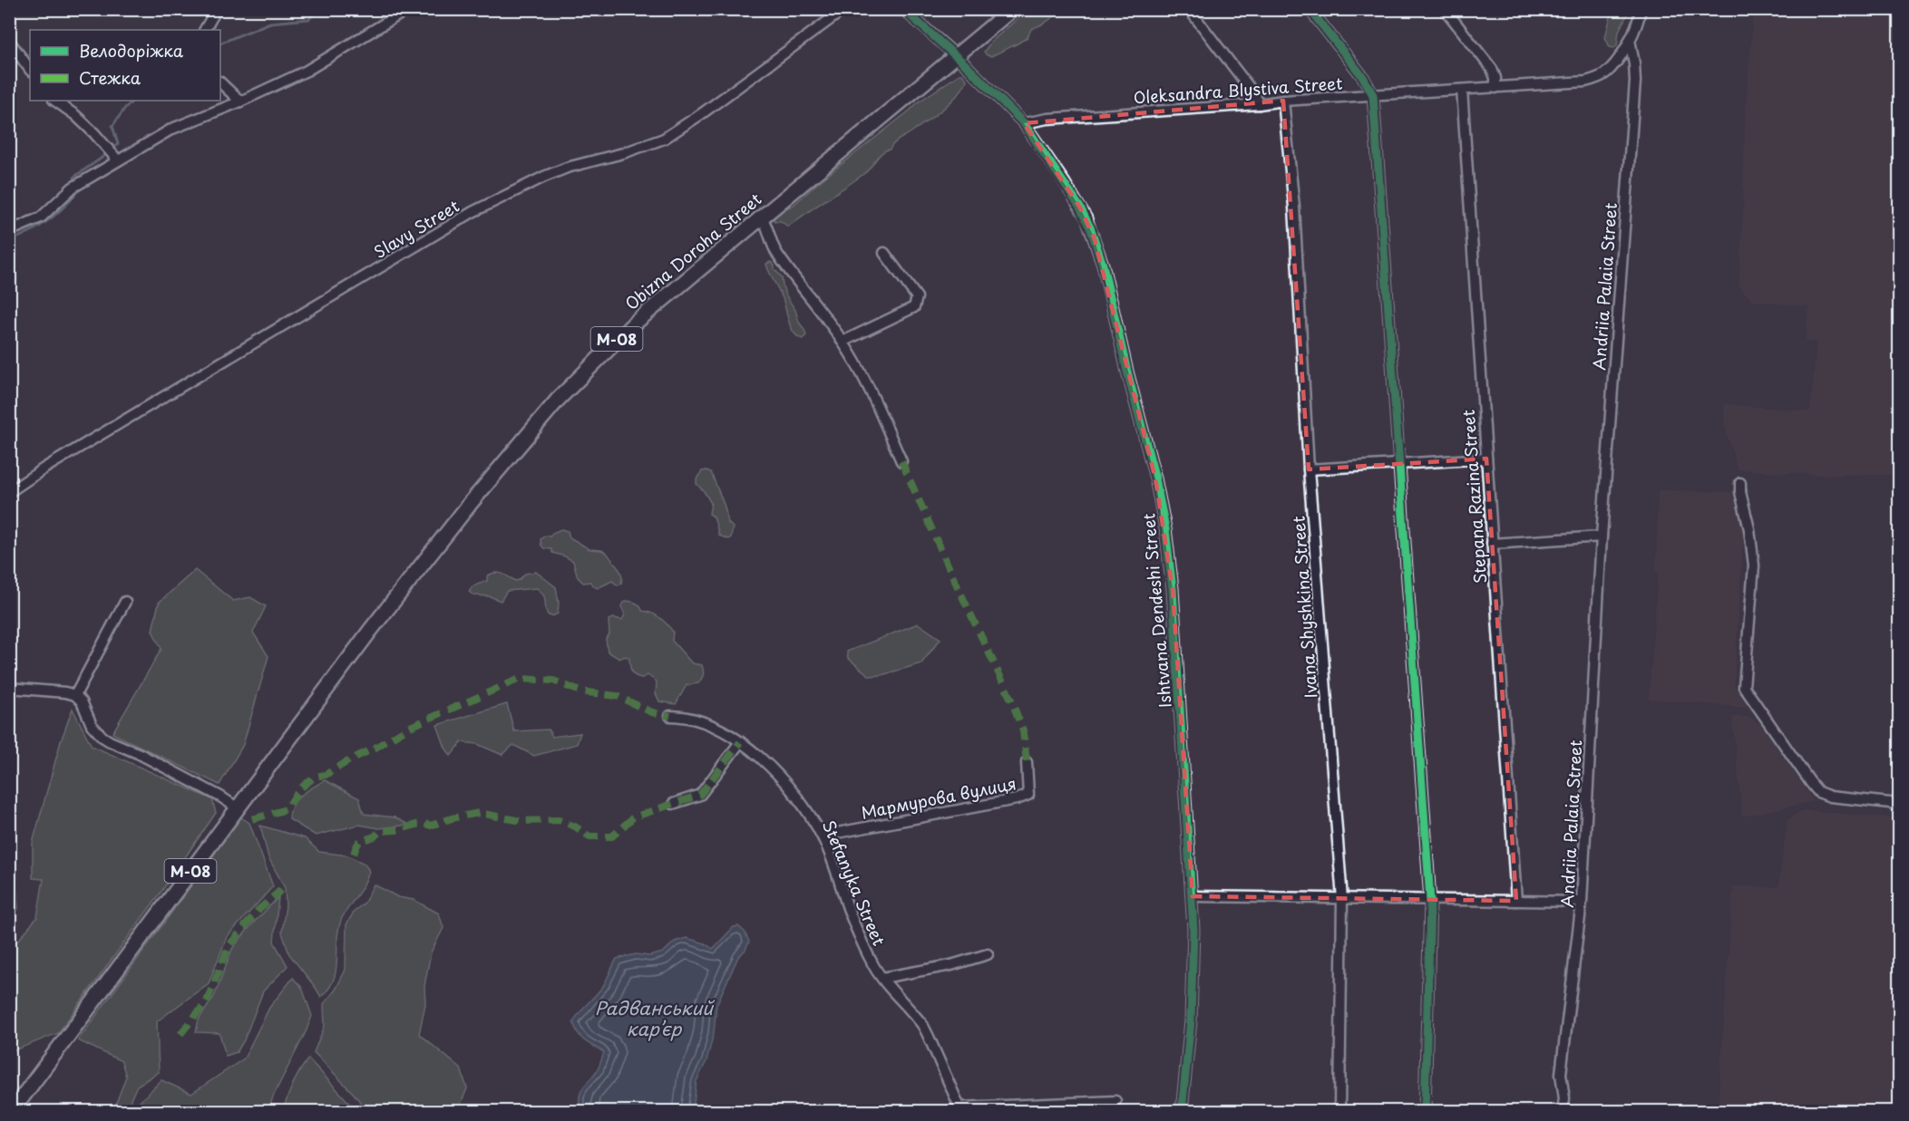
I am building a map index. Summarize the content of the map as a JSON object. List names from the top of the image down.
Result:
{
  "streets": {
    "highway": ["Obizna Doroha Street", "М-08"],
    "street": [
      "Oleksandra Blystiva Street",
      "Slavy Street",
      "Andriia Palaia Street",
      "Stepana Razina Street",
      "Ivana Shyshkina Street",
      "Ishtvana Dendeshi Street",
      "Мармурова вулиця",
      "Stefanyka Street"
    ]
  },
  "crossings": [
    ["Oleksandra Blystiva Street", "Andriia Palaia Street"],
    ["Oleksandra Blystiva Street", "Stepana Razina Street"],
    ["Oleksandra Blystiva Street", "Ivana Shyshkina Street"],
    ["Oleksandra Blystiva Street", "Ishtvana Dendeshi Street"],
    ["Obizna Doroha Street", "М-08"],
    ["Мармурова вулиця", "Stefanyka Street"]
  ],
  "water": ["Радванський карʼєр"],
  "legend": ["Велодоріжка", "Стежка"]
}
